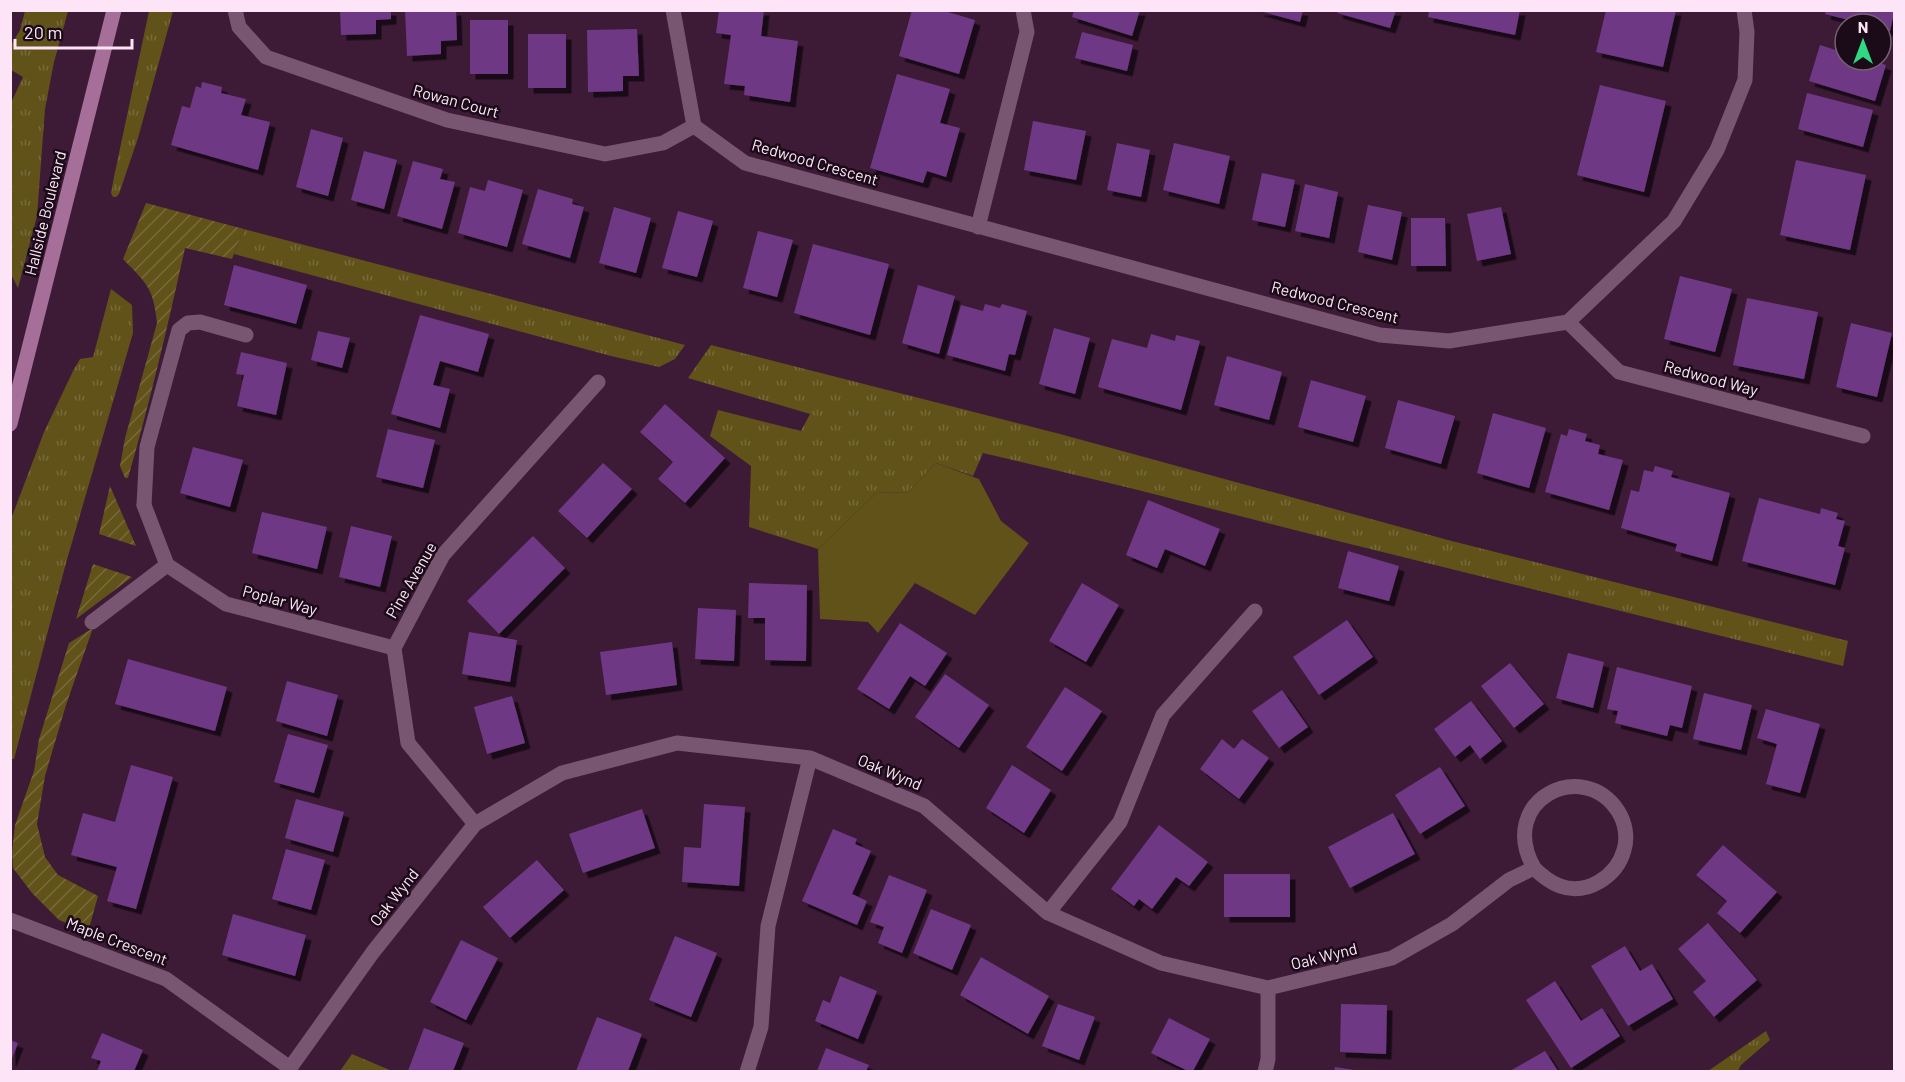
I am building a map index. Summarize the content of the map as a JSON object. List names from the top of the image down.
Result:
{
  "streets": {
    "street": [
      "Rowan Court",
      "Redwood Crescent",
      "Hallside Boulevard",
      "Redwood Way",
      "Pine Avenue",
      "Poplar Way",
      "Oak Wynd",
      "Maple Crescent"
    ]
  },
  "crossings": [
    ["Rowan Court", "Redwood Crescent"],
    ["Redwood Crescent", "Redwood Way"],
    ["Pine Avenue", "Poplar Way"],
    ["Oak Wynd", "Maple Crescent"]
  ],
  "scale_bar": "20 m",
  "north": "top"
}
